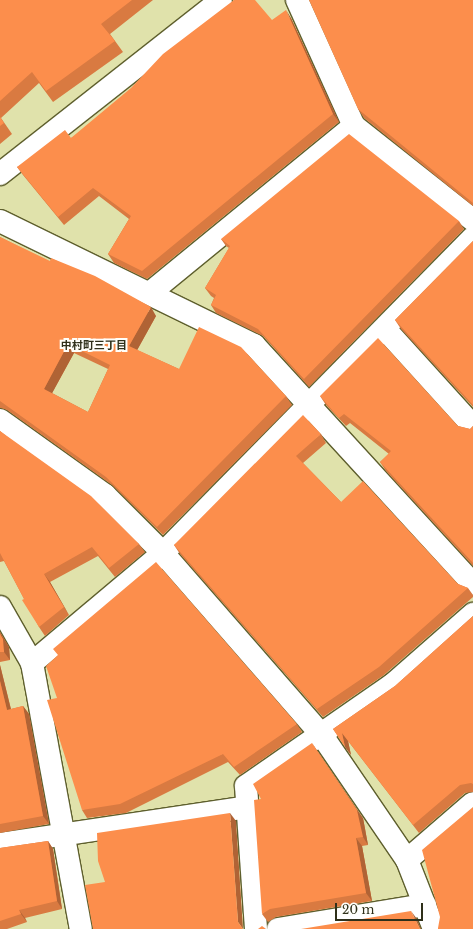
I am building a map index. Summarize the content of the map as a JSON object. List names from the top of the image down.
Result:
{
  "districts": ["中村町三丁目"],
  "scale_bar": "20 m"
}
